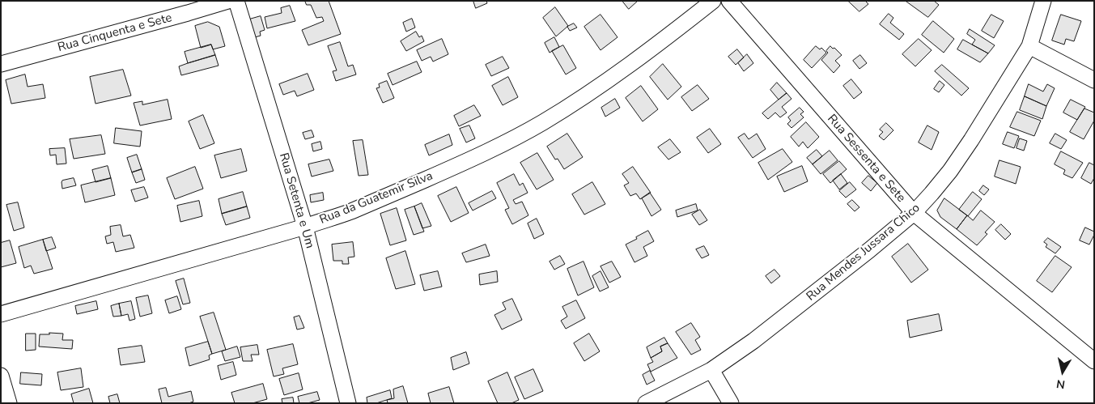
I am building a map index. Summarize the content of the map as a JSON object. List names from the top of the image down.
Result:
{
  "streets": {
    "street": [
      "Rua Cinquenta e Sete",
      "Rua Sessenta e Sete",
      "Rua da Guatemir Silva",
      "Rua Setenta e Um",
      "Rua Mendes Jussara Chico"
    ]
  },
  "crossings": [
    ["Rua Sessenta e Sete", "Rua Mendes Jussara Chico"],
    ["Rua da Guatemir Silva", "Rua Setenta e Um"]
  ],
  "north": "bottom"
}
